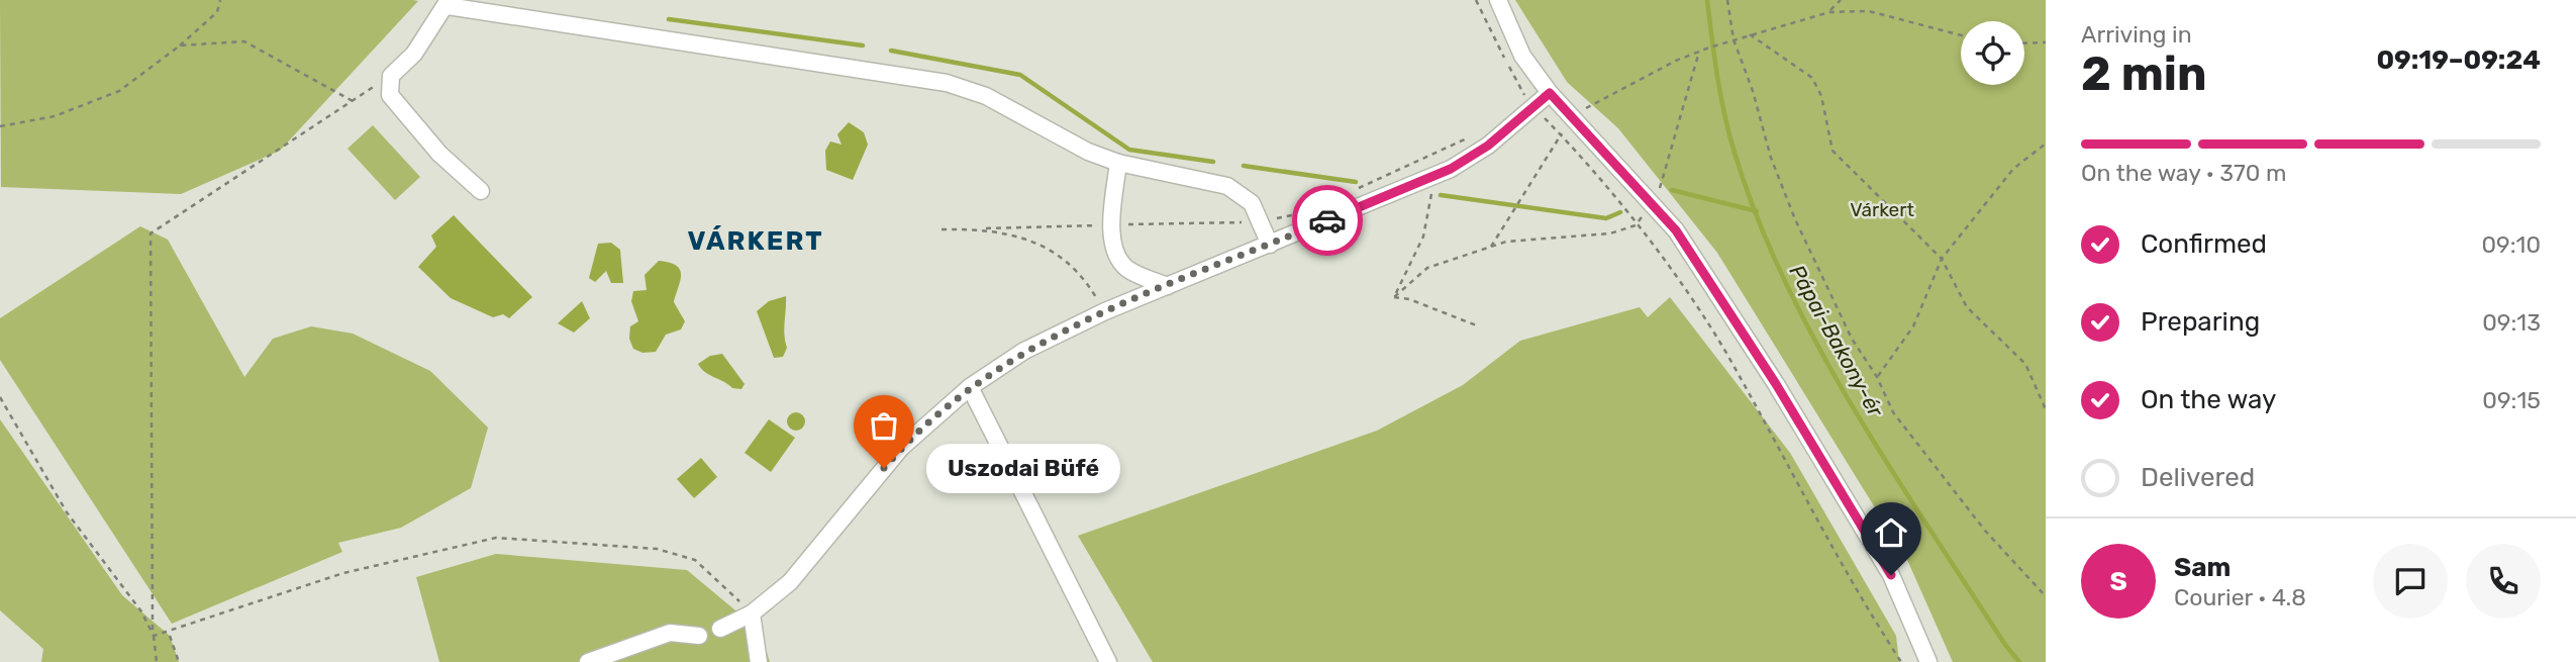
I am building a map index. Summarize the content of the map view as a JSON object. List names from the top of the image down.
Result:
{
  "districts": ["VÁRKERT"],
  "water": ["Pápai-Bakony-ér"],
  "parks": ["Várkert"],
  "places": ["Uszodai Büfé"],
  "page": {
    "heading": ["2 min", "Arriving in", "09:19–09:24"],
    "panel": ["Sam", "Courier · 4.8"],
    "bar": "On the way · 370 m",
    "list": [
      ["Confirmed", "09:10"],
      ["Preparing", "09:13"],
      ["On the way", "09:15"],
      "Delivered"
    ],
    "bubble": "Uszodai Büfé",
    "round": "S"
  }
}
